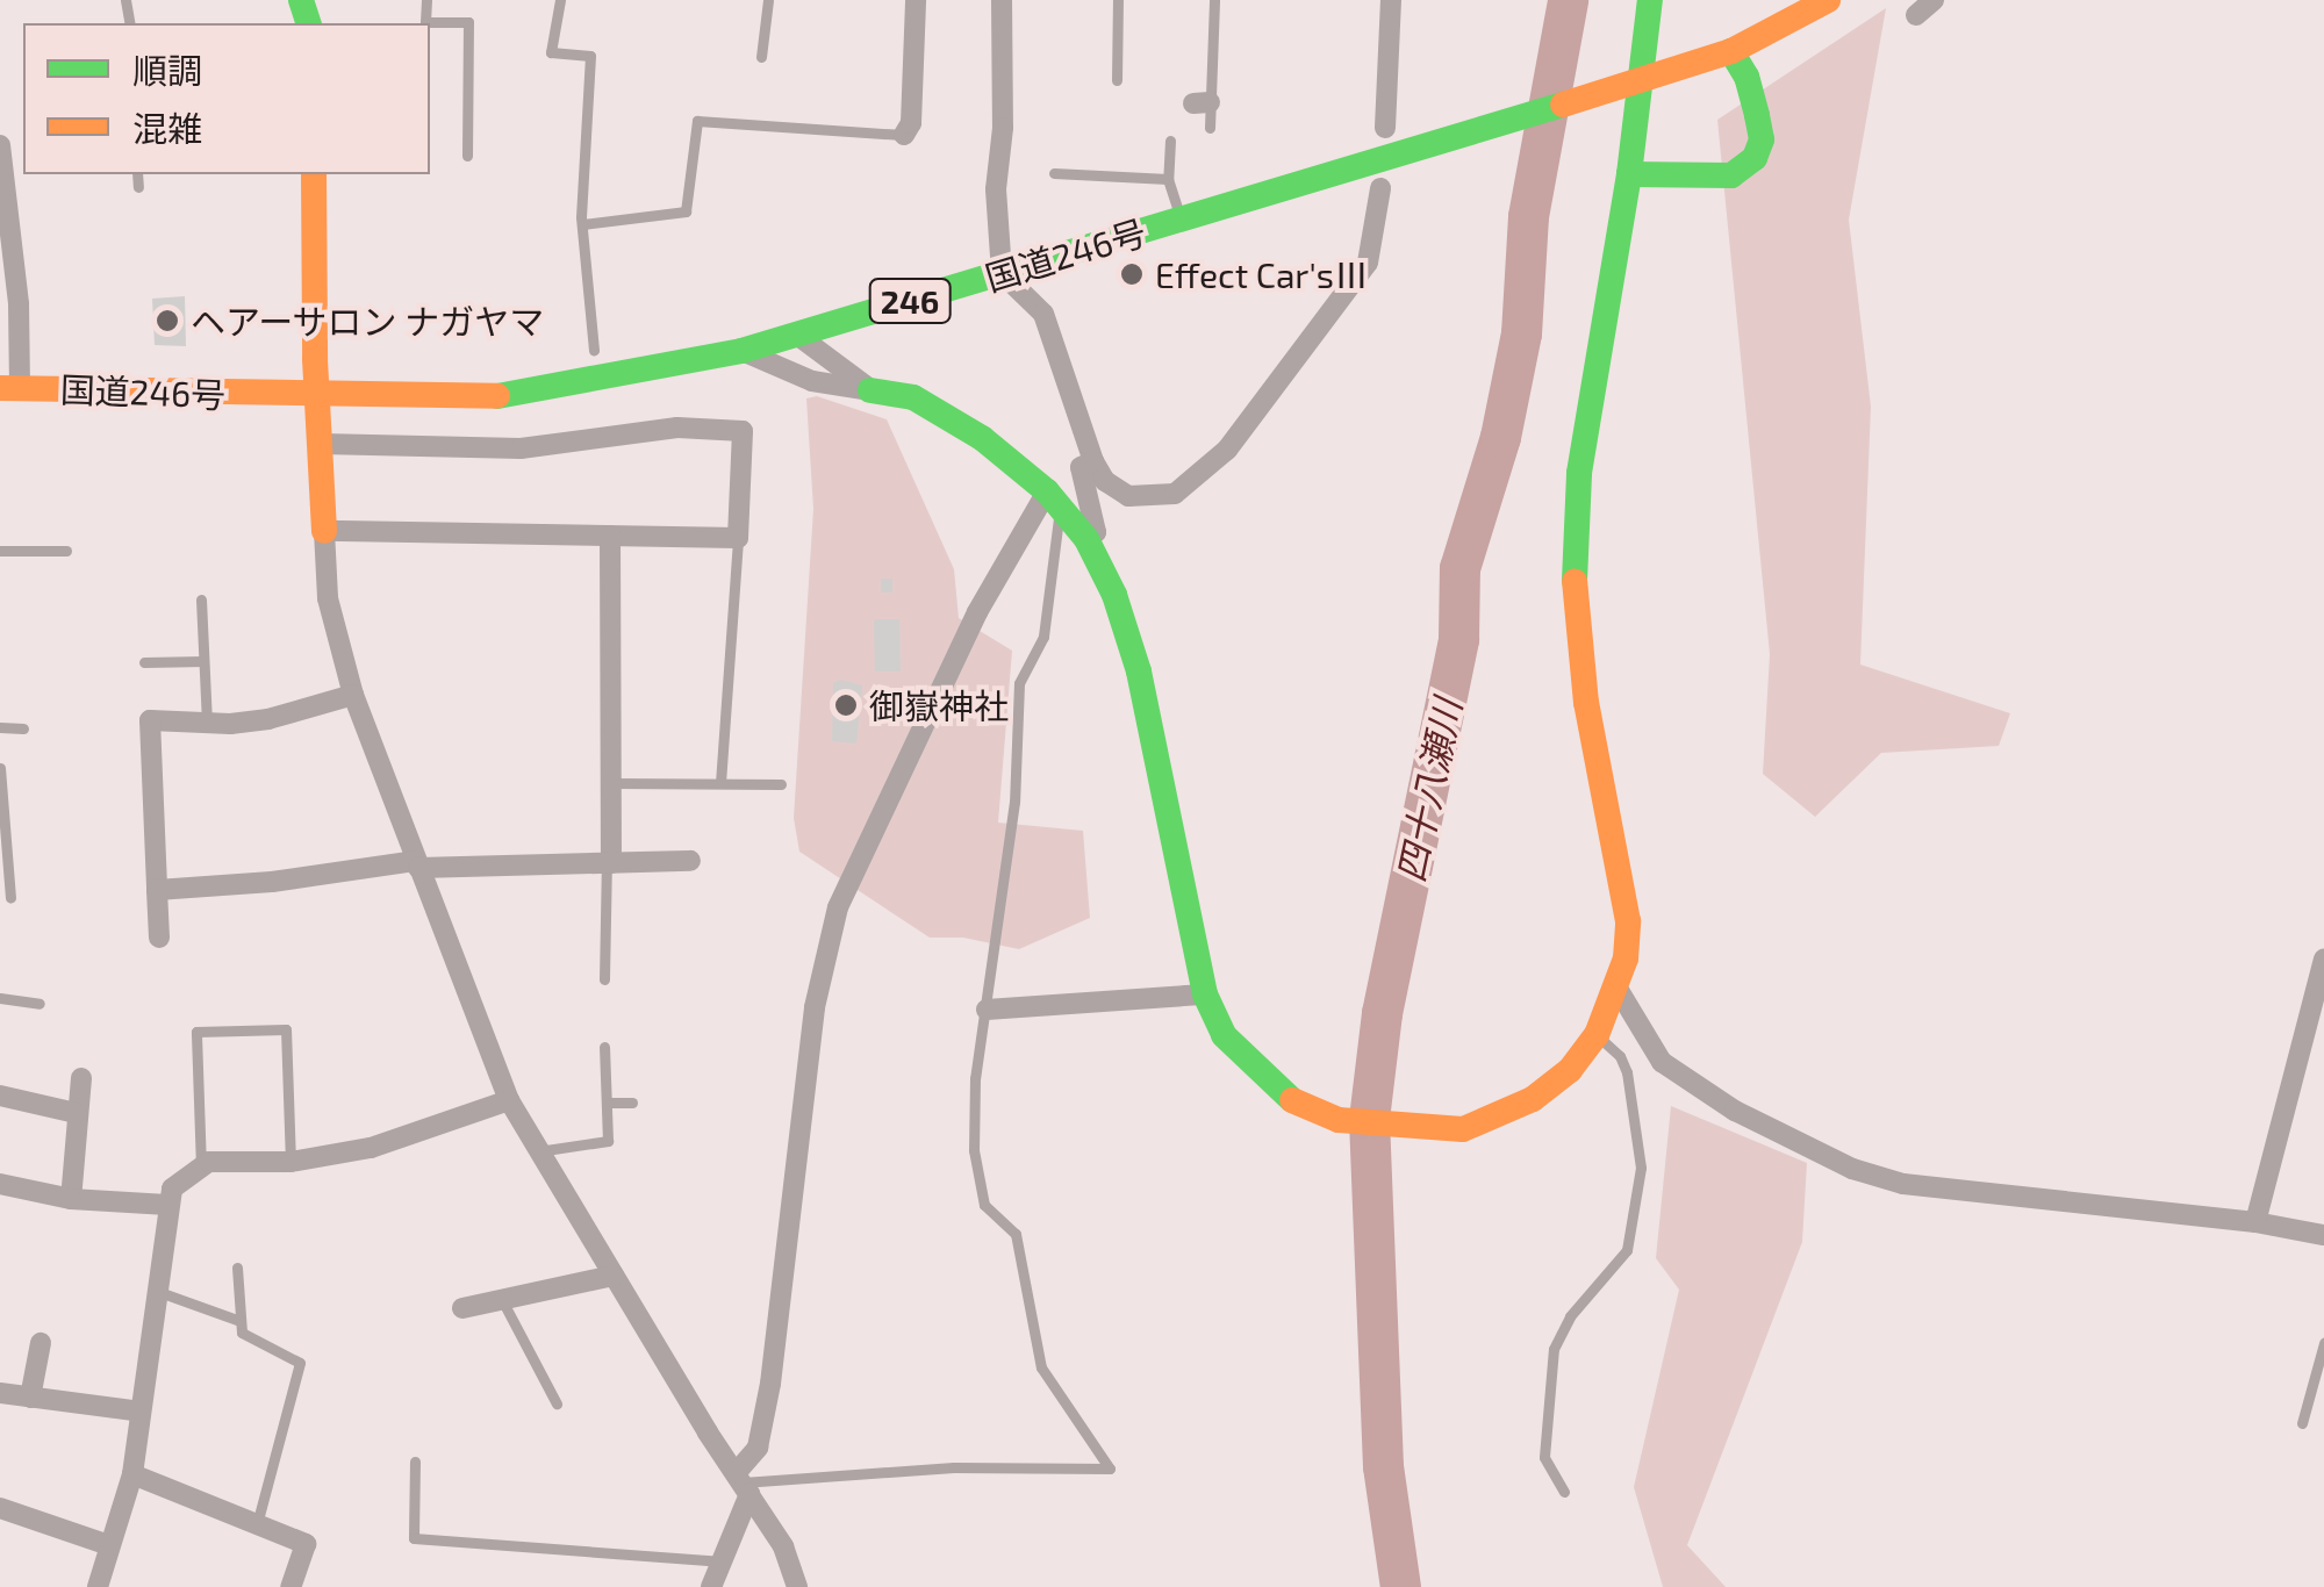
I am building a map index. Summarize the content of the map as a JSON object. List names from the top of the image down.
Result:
{
  "streets": {
    "main road": ["国道246号", "246"]
  },
  "water": ["四十八瀬川"],
  "places": ["Effect Car'sⅢ", "ヘアーサロン ナガヤマ", "御嶽神社"],
  "legend": ["順調", "混雑"]
}
